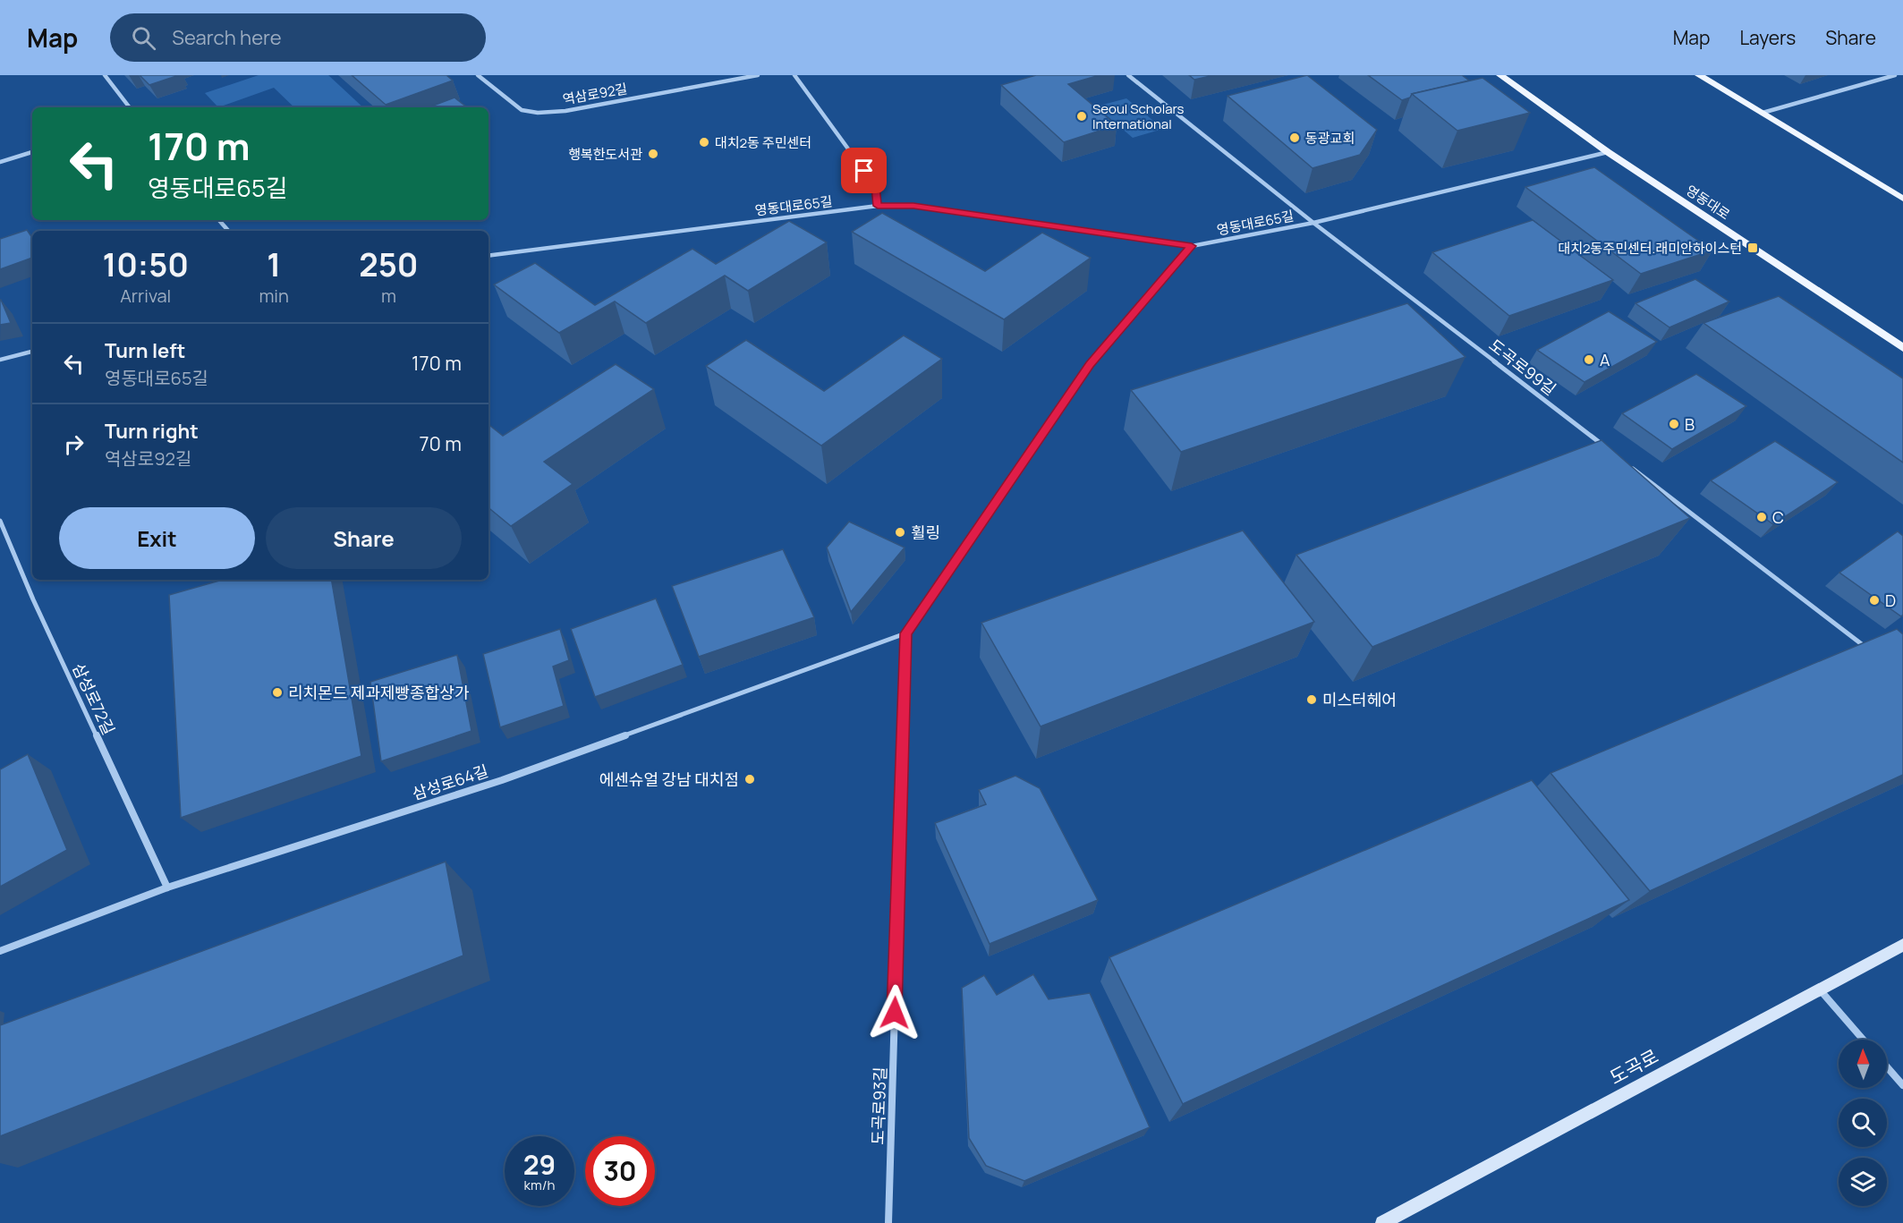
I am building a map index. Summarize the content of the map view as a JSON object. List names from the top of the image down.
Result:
{
  "streets": {
    "main road": ["영동대로", "도곡로"],
    "street": [
      "역삼로92길",
      "영동대로65길",
      "도곡로99길",
      "삼성로72길",
      "삼성로64길",
      "도곡로93길"
    ]
  },
  "crossings": [
    ["영동대로", "영동대로65길"],
    ["영동대로65길", "도곡로99길"],
    ["삼성로72길", "삼성로64길"],
    ["삼성로64길", "도곡로93길"]
  ],
  "places": {
    "other": [
      "Seoul Scholars International",
      "동광교회",
      "대치2동 주민센터",
      "행복한도서관",
      "A",
      "B",
      "C",
      "휠링",
      "D",
      "리치몬드 제과제빵종합상가",
      "미스터헤어",
      "에센슈얼 강남 대치점"
    ],
    "transit": ["대치2동주민센터.래미안하이스턴"]
  },
  "north": "top",
  "page": {
    "header": "Map",
    "search": "Search here",
    "nav": ["Map", "Layers", "Share"],
    "turn": ["170 m", "영동대로65길"],
    "eta": [
      "10:50",
      "Arrival",
      "1",
      "min",
      "250",
      "m"
    ],
    "list": [
      {
        "name": "Turn left",
        "note": "영동대로65길",
        "value": "170 m"
      },
      {
        "name": "Turn right",
        "note": "역삼로92길",
        "value": "70 m"
      }
    ],
    "buttons": ["Exit", "Share"],
    "speed": "29 km/h",
    "limit": "30"
  }
}
